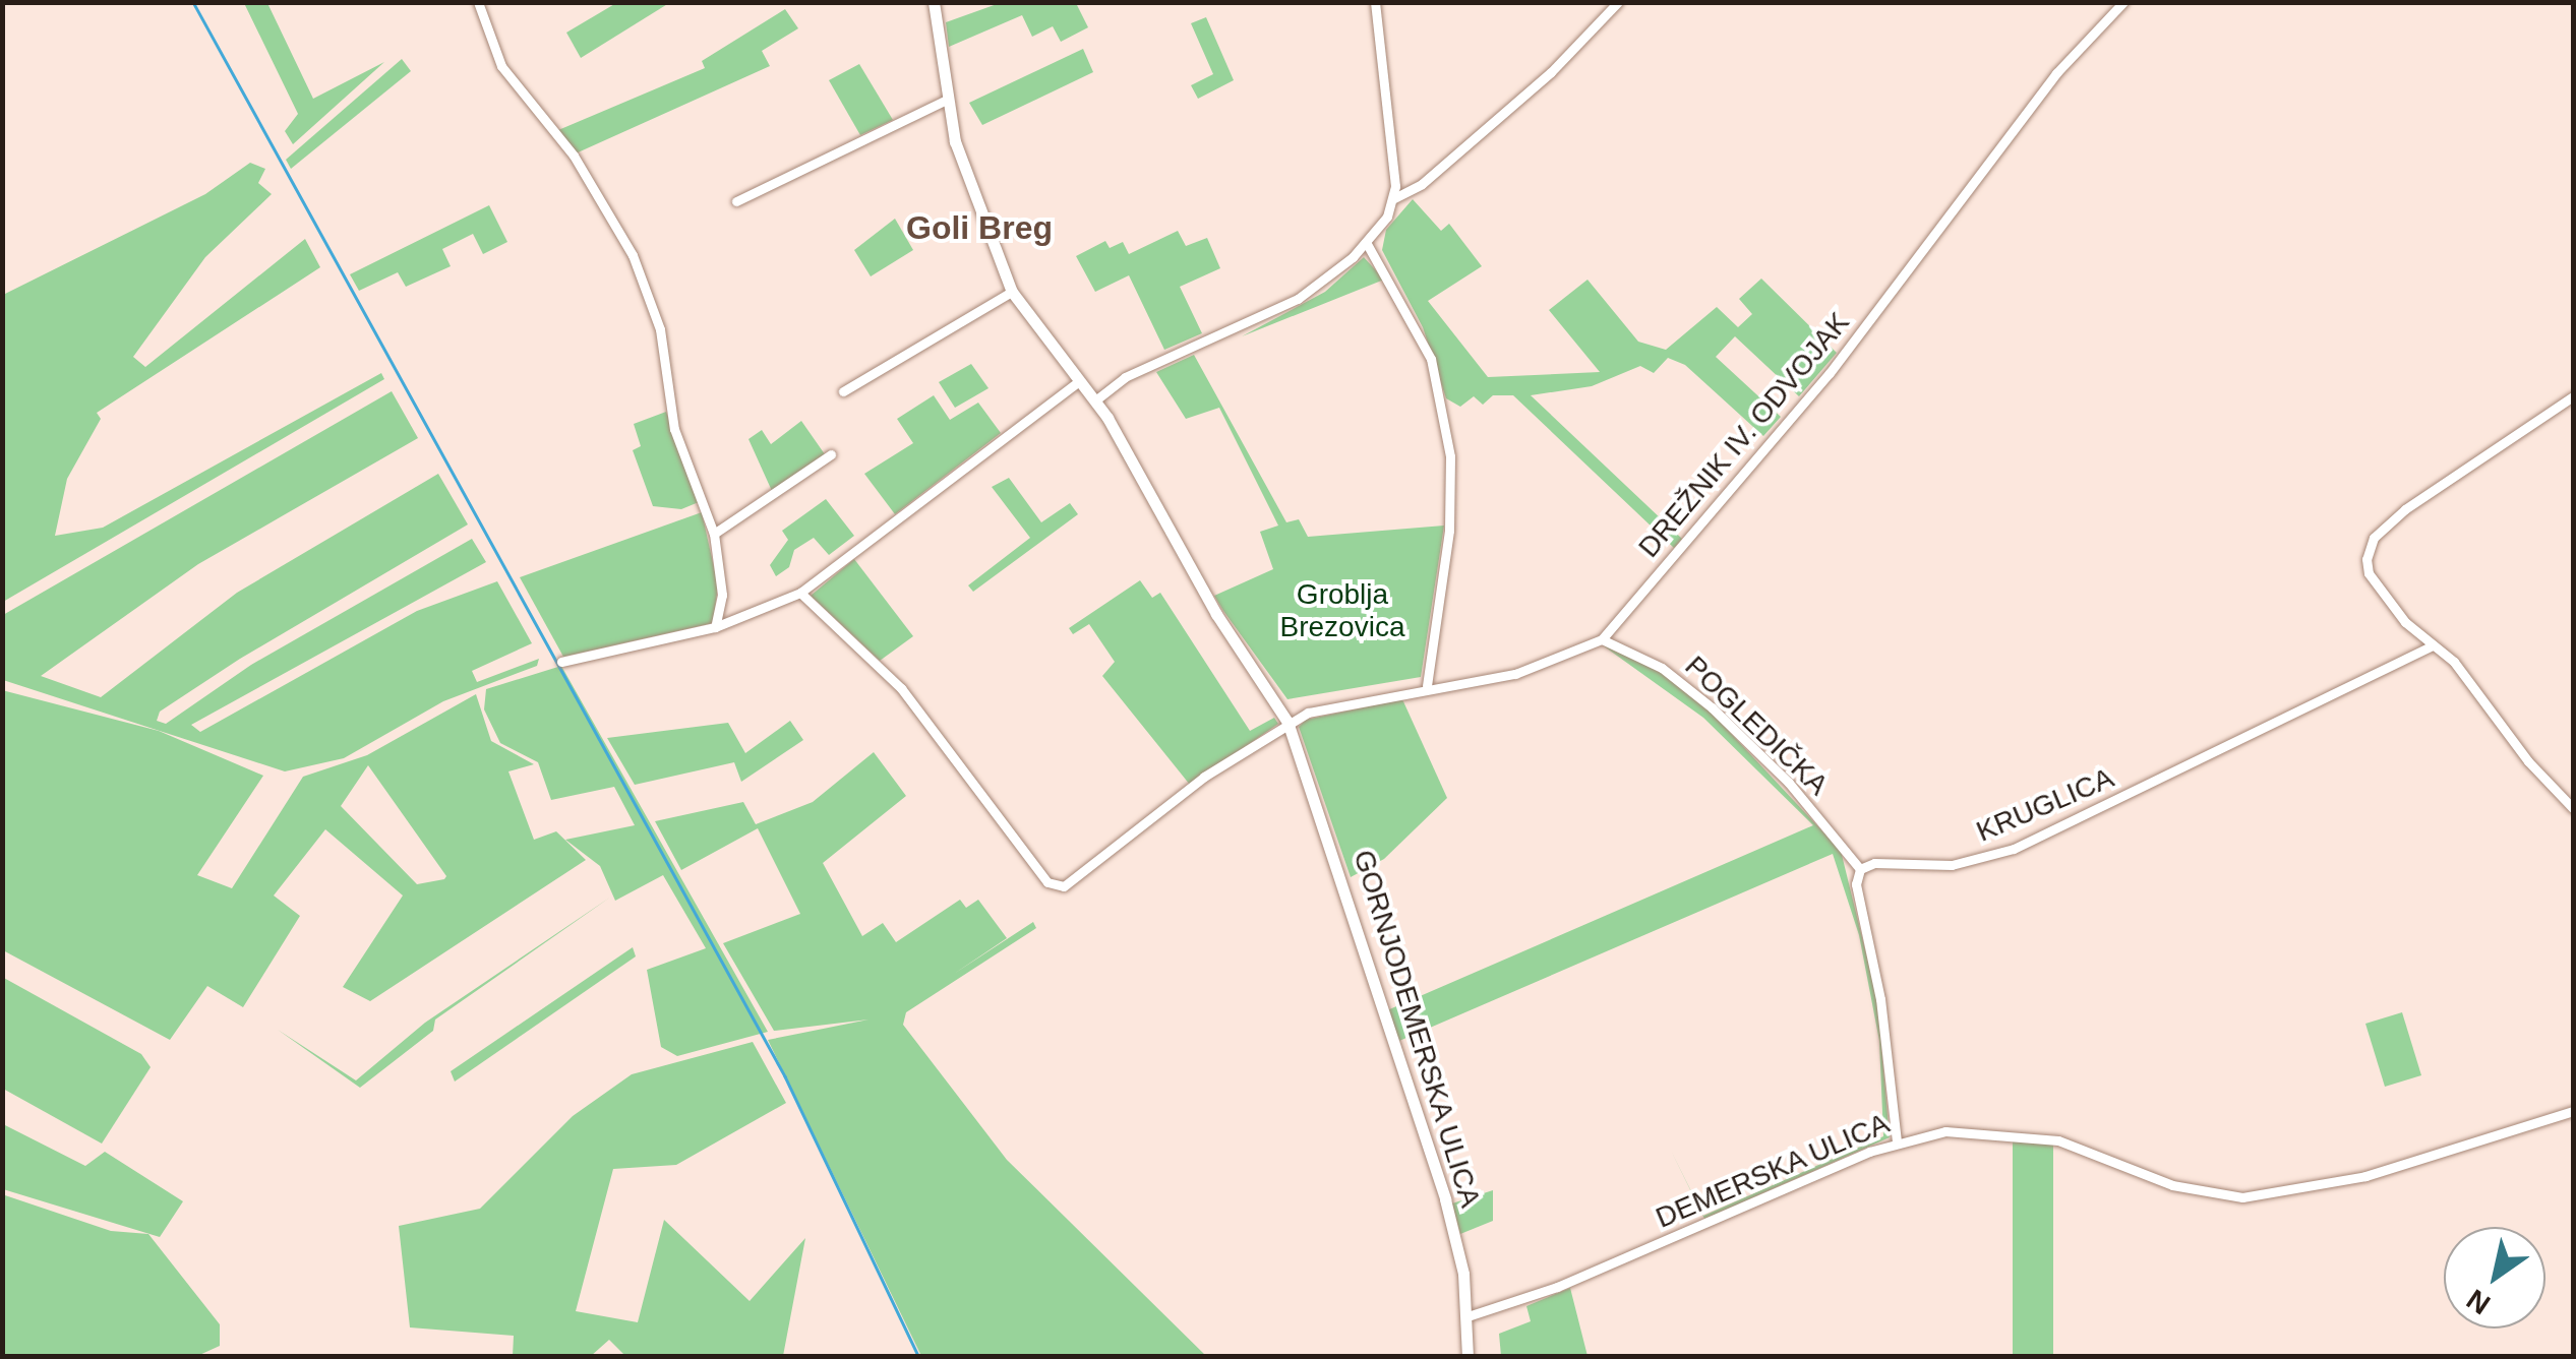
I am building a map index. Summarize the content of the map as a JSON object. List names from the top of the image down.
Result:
{
  "streets": {
    "street": [
      "DREŽNIK IV. ODVOJAK",
      "POGLEDIČKA",
      "KRUGLICA",
      "GORNJODEMERSKA ULICA",
      "DEMERSKA ULICA"
    ]
  },
  "crossings": [
    ["DREŽNIK IV. ODVOJAK", "POGLEDIČKA"],
    ["DREŽNIK IV. ODVOJAK", "GORNJODEMERSKA ULICA"],
    ["POGLEDIČKA", "KRUGLICA"],
    ["GORNJODEMERSKA ULICA", "DEMERSKA ULICA"]
  ],
  "districts": ["Goli Breg"],
  "parks": ["Groblja Brezovica"],
  "north": "bottom left"
}
